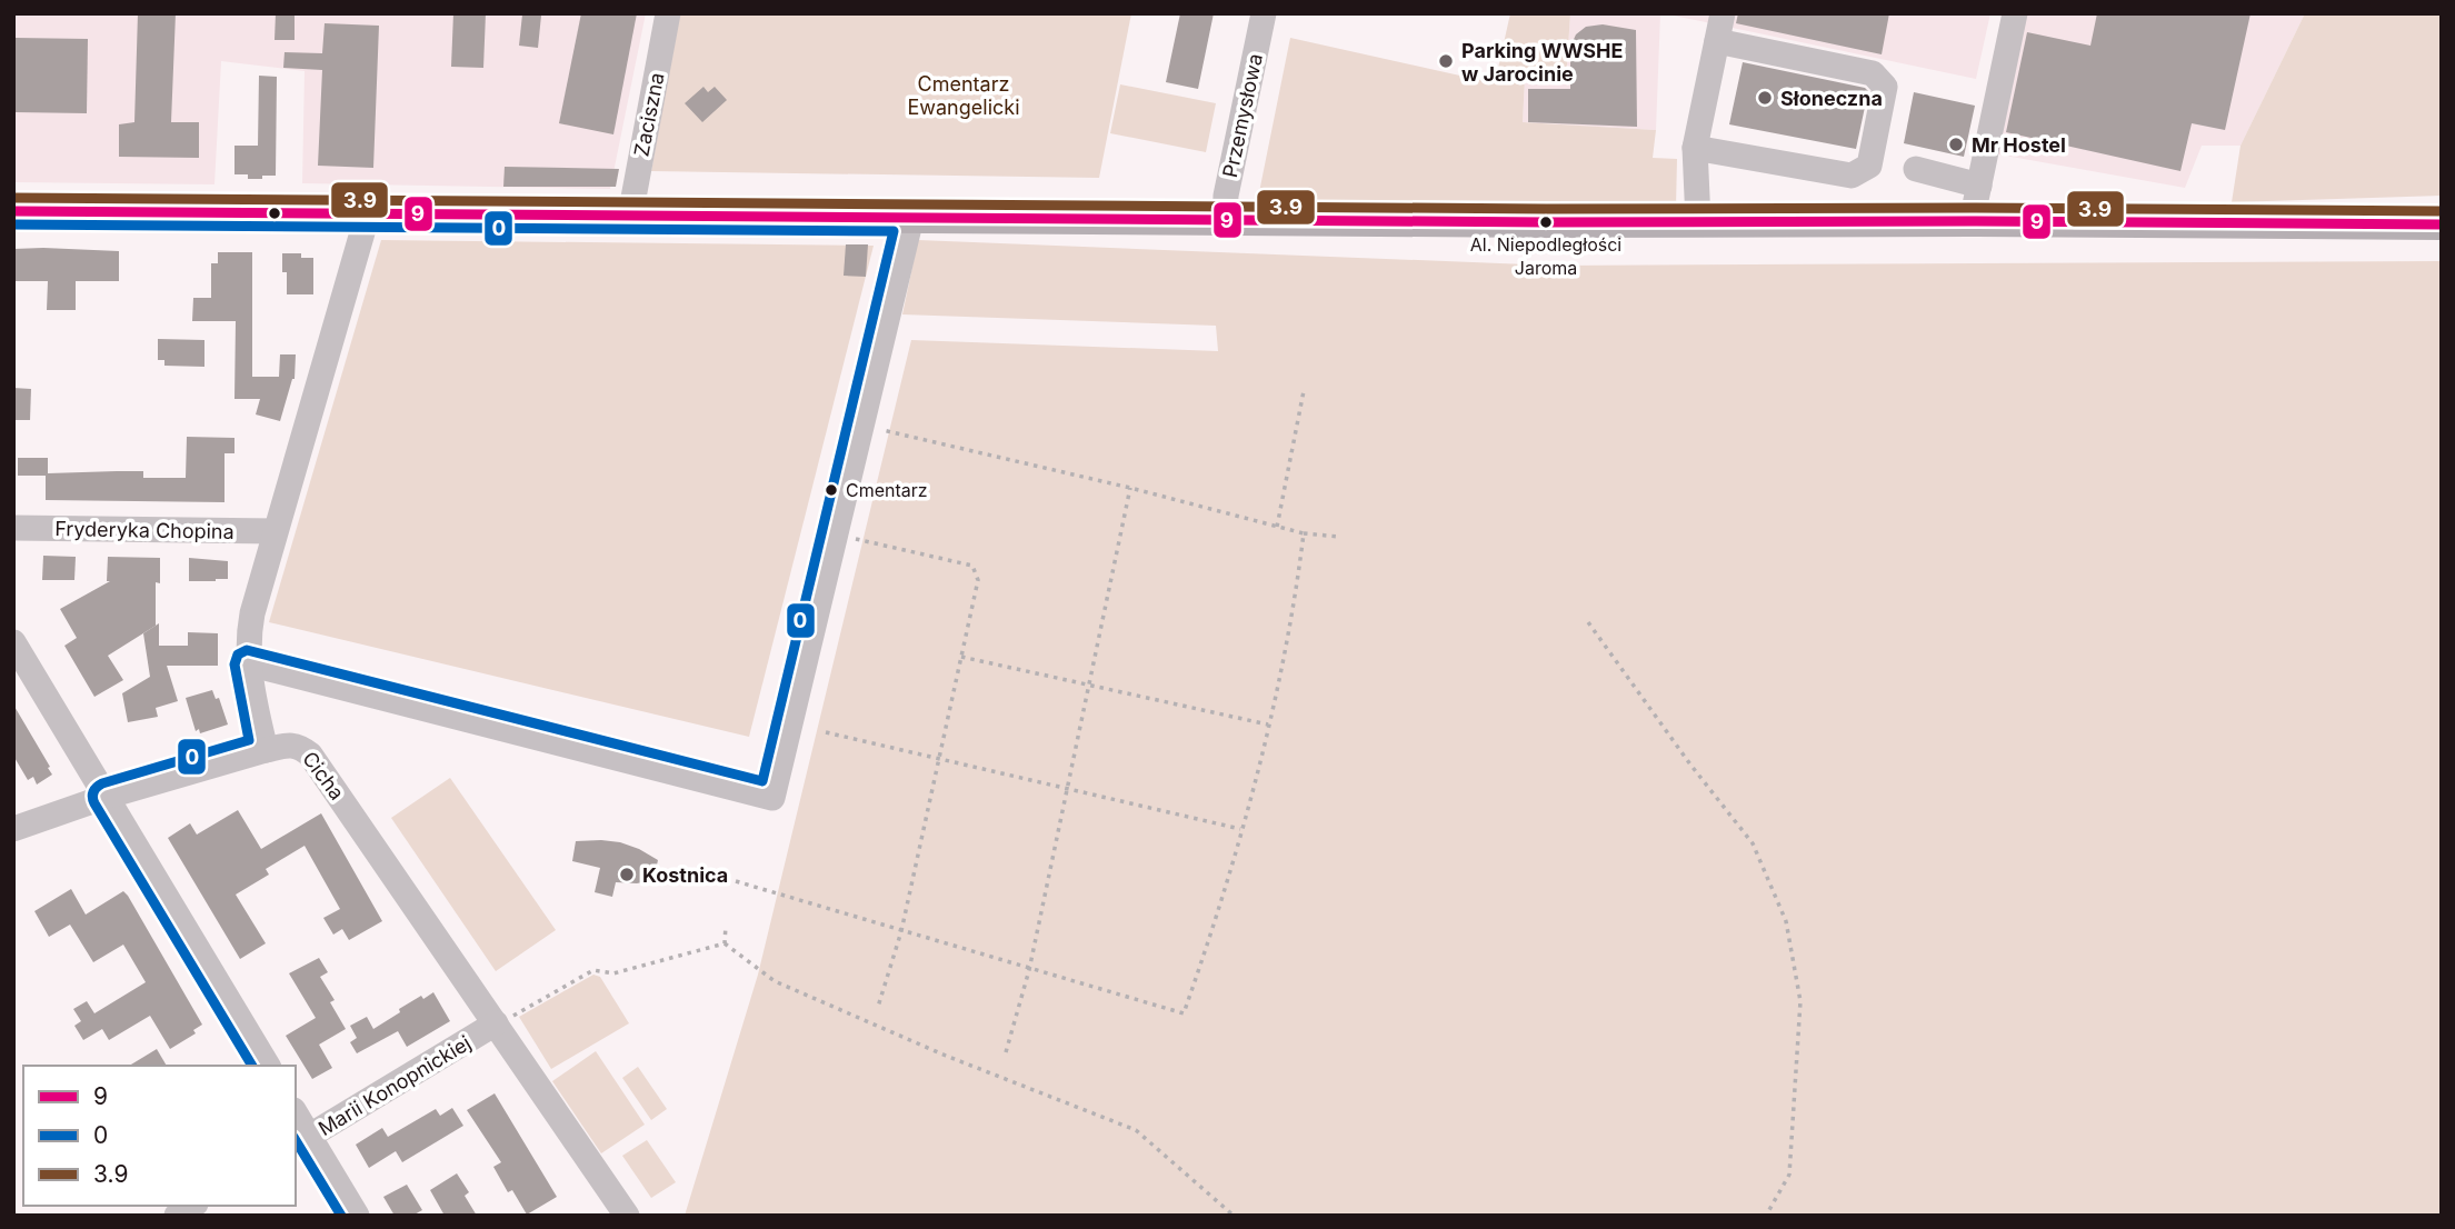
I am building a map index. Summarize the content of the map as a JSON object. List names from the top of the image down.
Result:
{
  "streets": {
    "street": [
      "Zaciszna",
      "Przemysłowa",
      "Fryderyka Chopina",
      "Cicha",
      "Marii Konopnickiej"
    ]
  },
  "crossings": [
    ["Cicha", "Marii Konopnickiej"]
  ],
  "parks": ["Cmentarz Ewangelicki"],
  "places": [
    "Parking WWSHE w Jarocinie",
    "Słoneczna",
    "Mr Hostel",
    "Al. Niepodległości Jaroma",
    "Cmentarz",
    "Kostnica"
  ],
  "lines": ["transit line 3.9", "transit line 9", "transit line 0"],
  "legend": ["9", "0", "3.9"]
}
